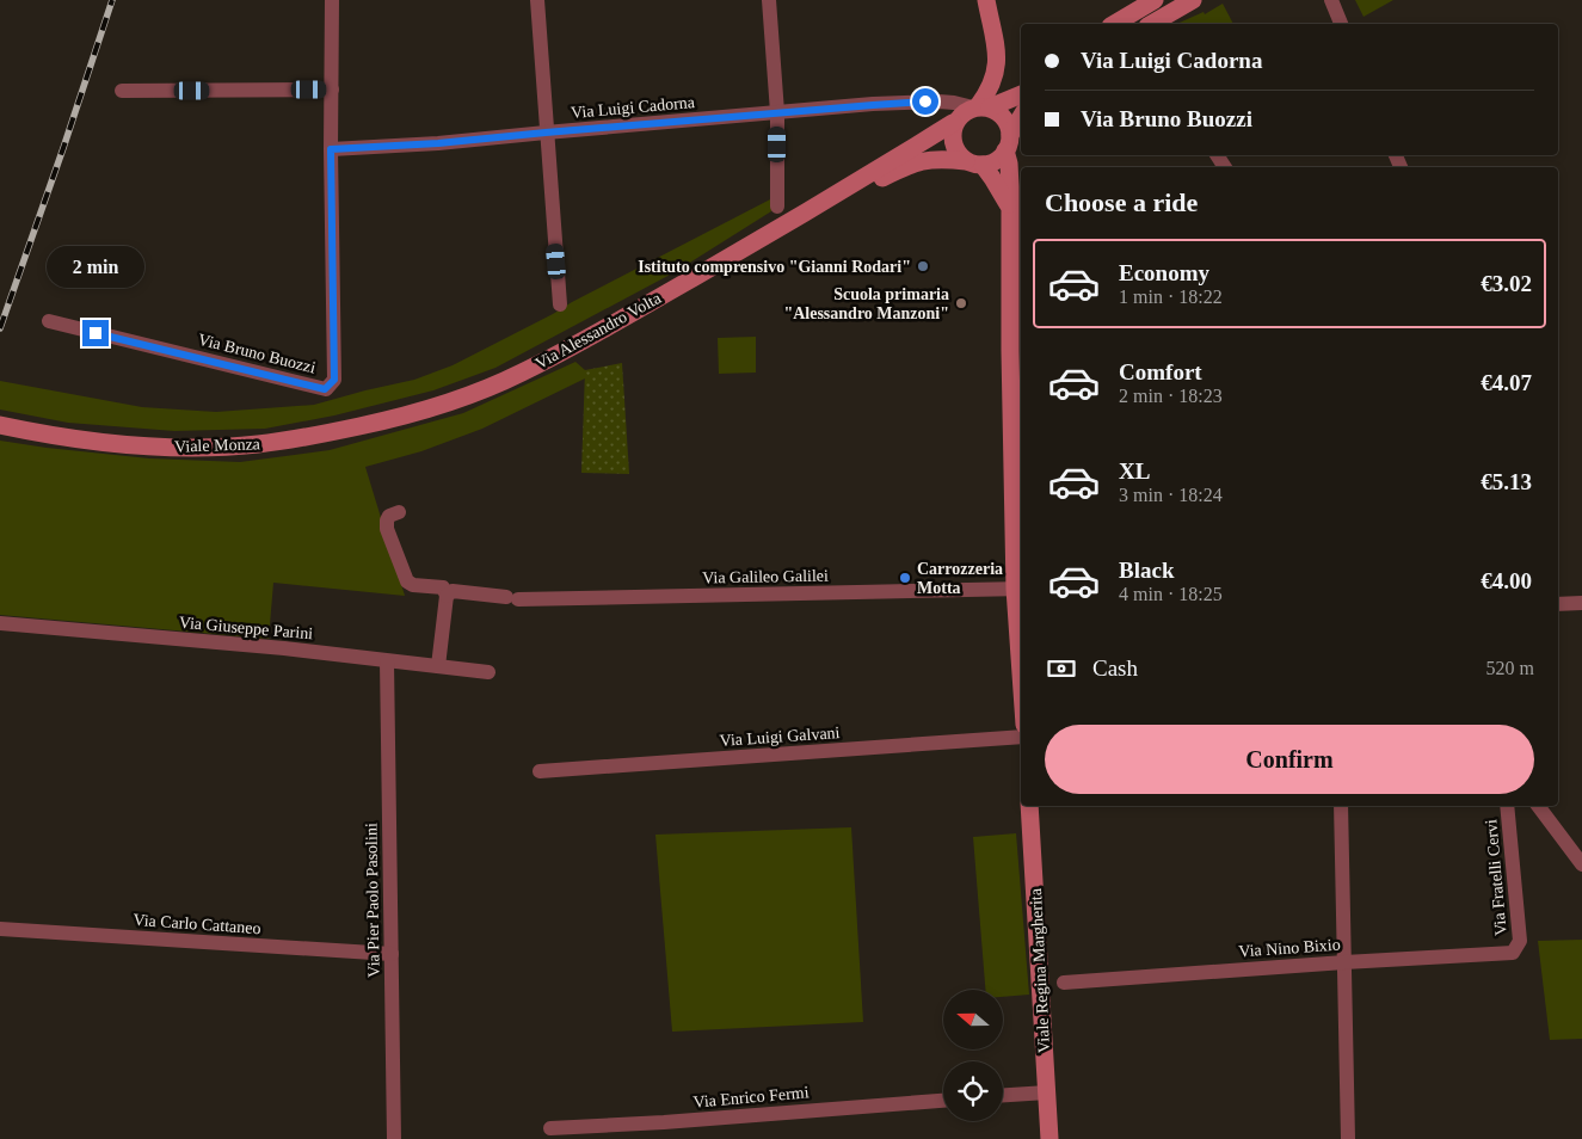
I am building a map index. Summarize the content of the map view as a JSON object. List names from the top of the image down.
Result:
{
  "streets": {
    "main road": ["Via Alessandro Volta", "Viale Monza", "Viale Regina Margherita"],
    "street": [
      "Via Luigi Cadorna",
      "Via Bruno Buozzi",
      "Via Galileo Galilei",
      "Via Giuseppe Parini",
      "Via Luigi Galvani",
      "Via Fratelli Cervi",
      "Via Pier Paolo Pasolini",
      "Via Carlo Cattaneo",
      "Via Nino Bixio",
      "Via Enrico Fermi"
    ]
  },
  "crossings": [
    ["Via Luigi Cadorna", "Via Alessandro Volta"],
    ["Via Luigi Cadorna", "Via Bruno Buozzi"],
    ["Via Alessandro Volta", "Viale Monza"],
    ["Via Giuseppe Parini", "Via Pier Paolo Pasolini"],
    ["Via Fratelli Cervi", "Via Nino Bixio"],
    ["Via Pier Paolo Pasolini", "Via Carlo Cattaneo"]
  ],
  "places": ["Istituto comprensivo \"Gianni Rodari\"", "Scuola primaria \"Alessandro Manzoni\"", "Carrozzeria Motta"],
  "north": "left",
  "page": {
    "banner": ["Via Luigi Cadorna", "Via Bruno Buozzi"],
    "heading": "Choose a ride",
    "list": [
      {
        "name": "Economy",
        "note": "1 min · 18:22",
        "value": "€3.02"
      },
      {
        "name": "Comfort",
        "note": "2 min · 18:23",
        "value": "€4.07"
      },
      {
        "name": "XL",
        "note": "3 min · 18:24",
        "value": "€5.13"
      },
      {
        "name": "Black",
        "note": "4 min · 18:25",
        "value": "€4.00"
      }
    ],
    "bubble": "2 min",
    "pay": ["Cash", "520 m"],
    "buttons": "Confirm"
  }
}
